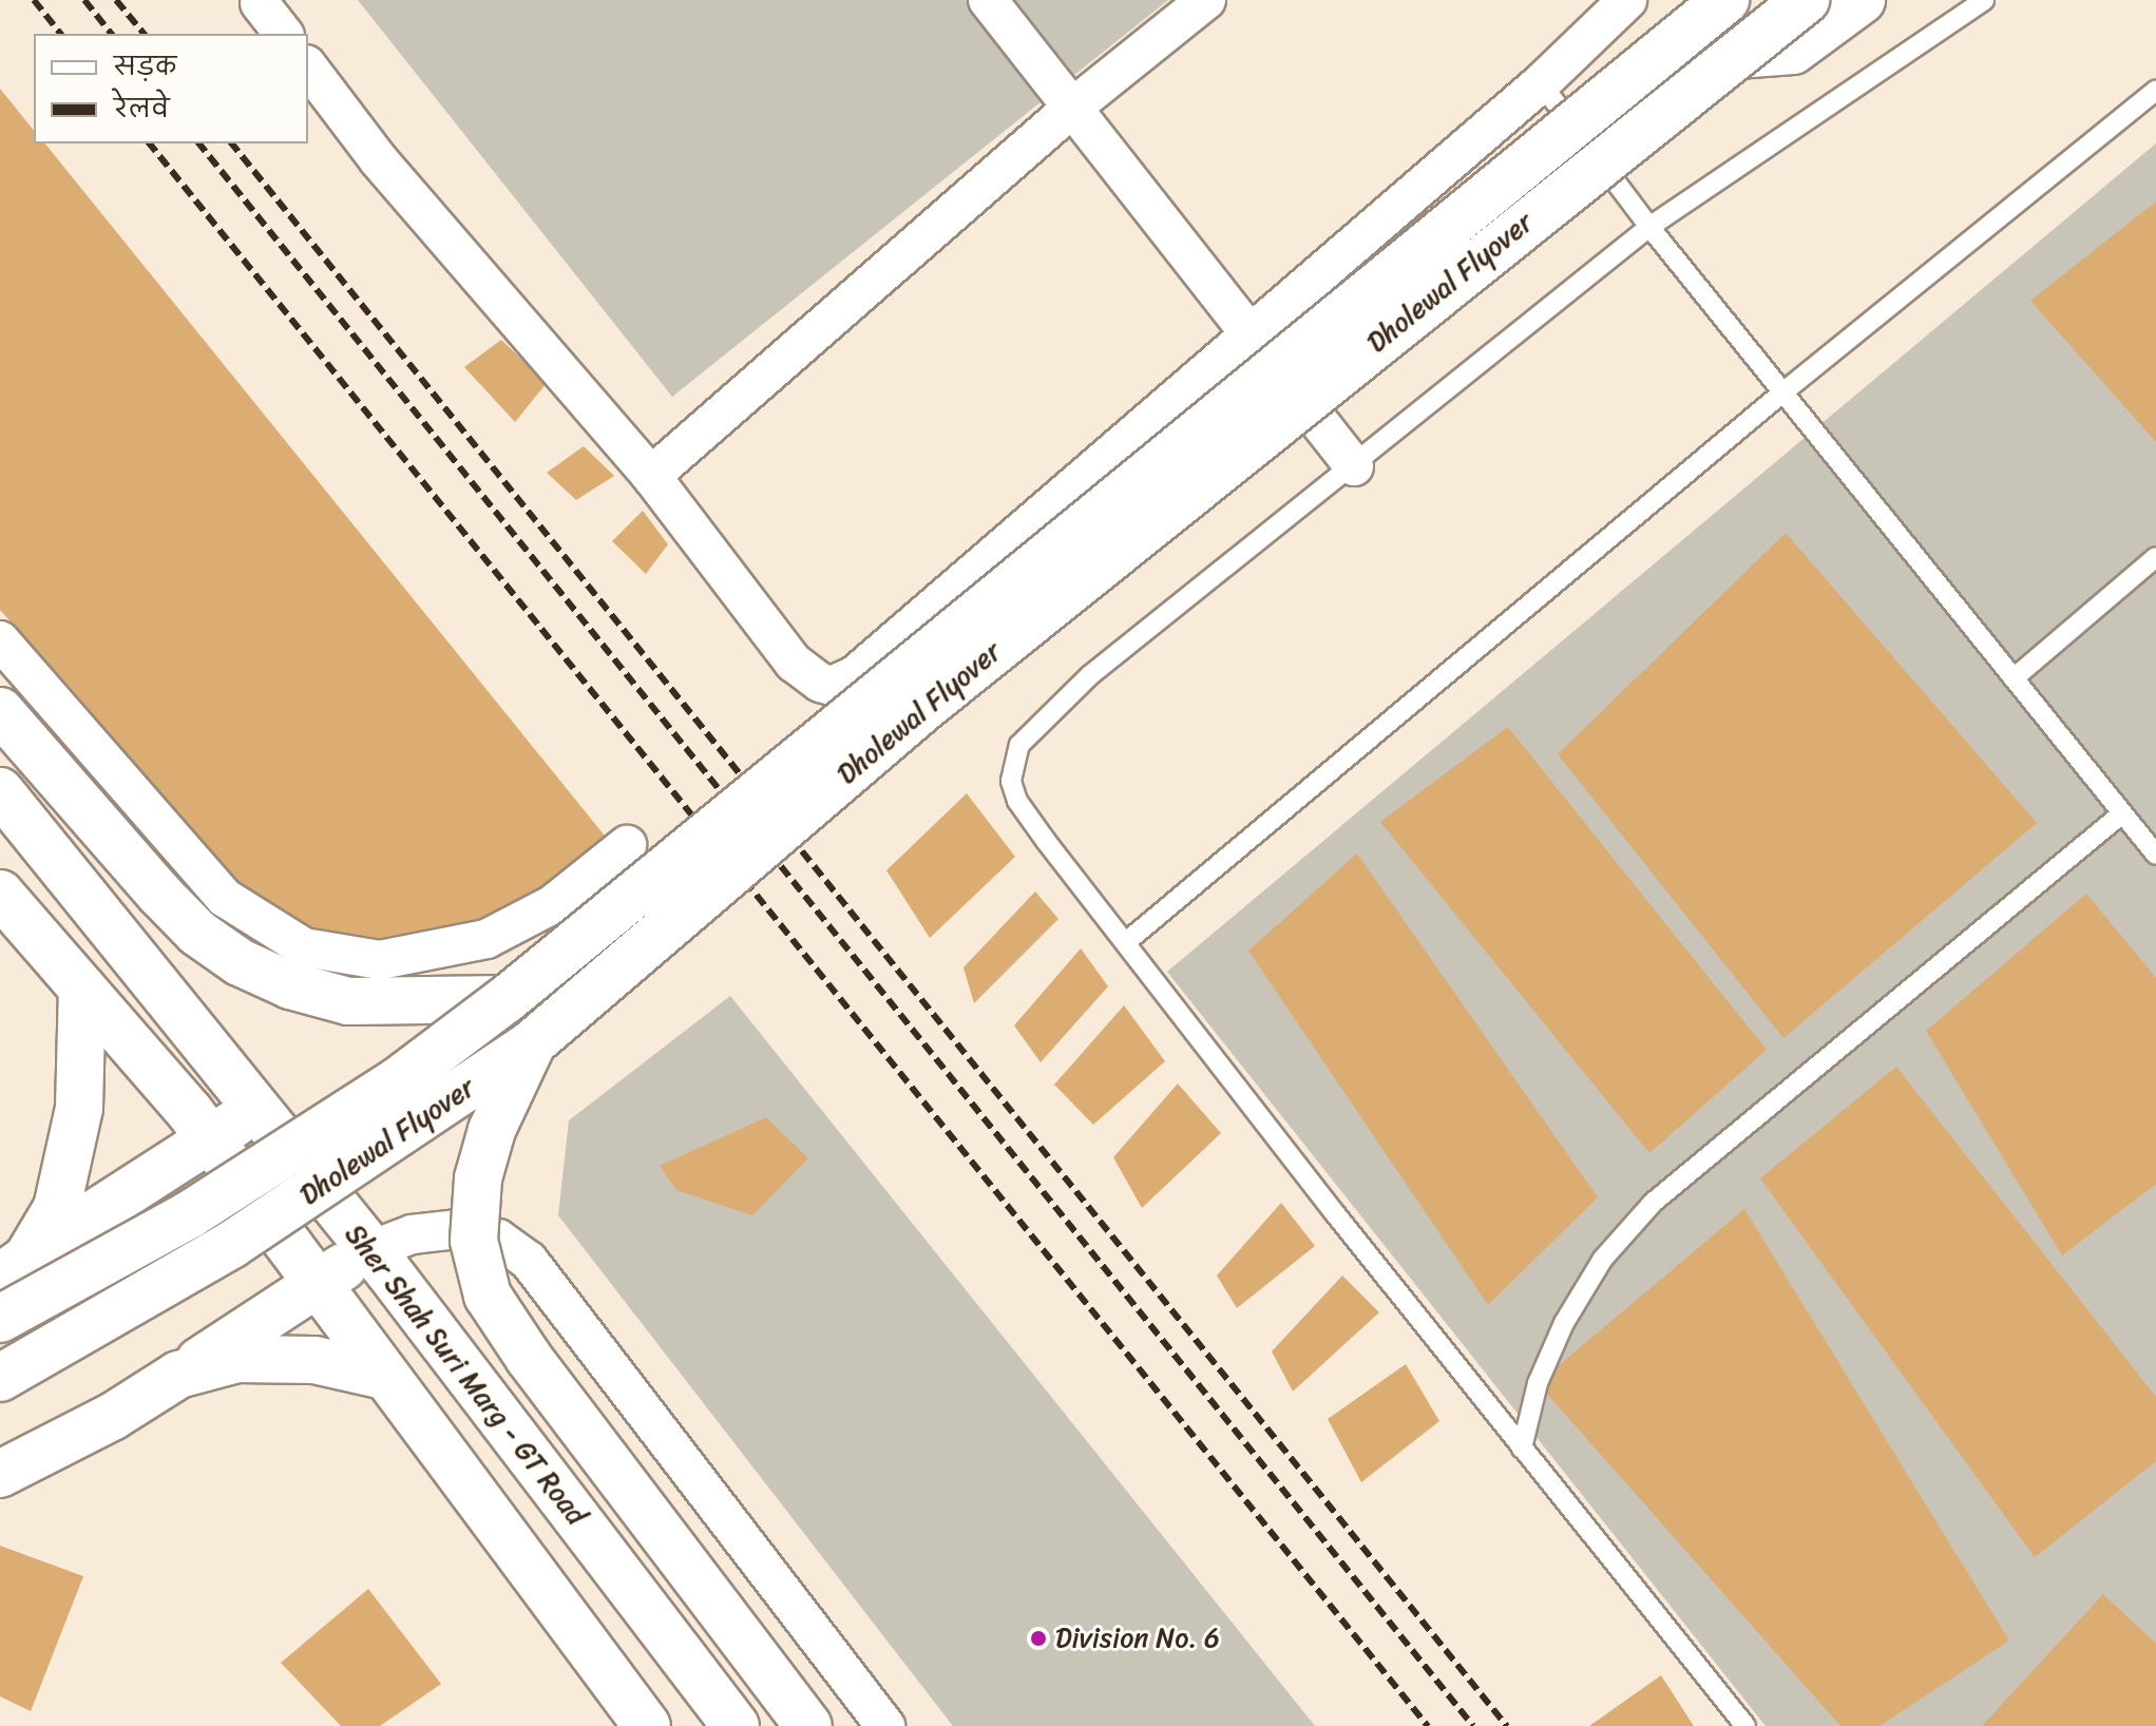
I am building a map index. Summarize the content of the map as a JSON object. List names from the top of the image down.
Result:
{
  "streets": {
    "main road": ["Dholewal Flyover", "Sher Shah Suri Marg - GT Road"]
  },
  "places": ["Division No. 6"],
  "legend": ["सड़क", "रेलवे"]
}
